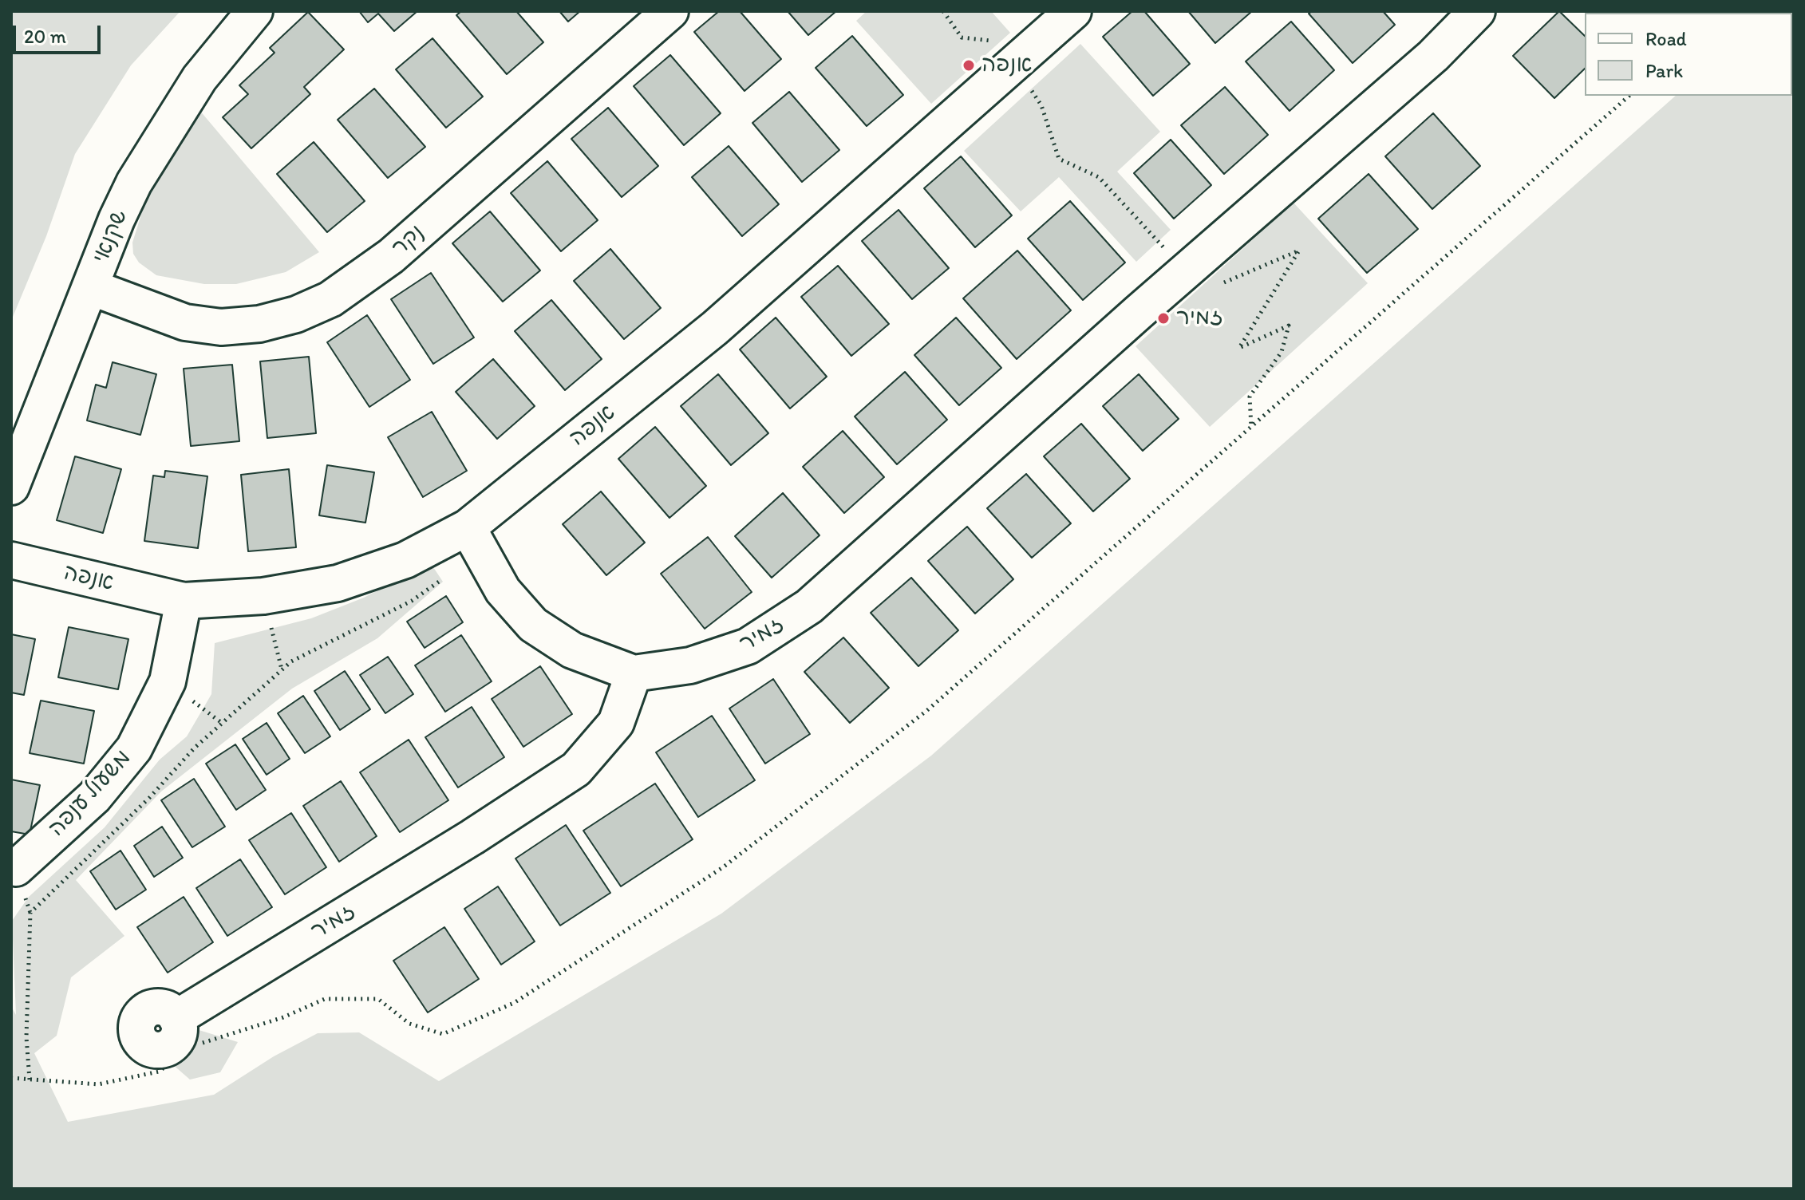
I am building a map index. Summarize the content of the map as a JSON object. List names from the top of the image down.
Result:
{
  "streets": {
    "street": [
      "שקנאי",
      "נקר",
      "אנפה",
      "זמיר",
      "משעול ענפה"
    ]
  },
  "crossings": [
    ["שקנאי", "נקר"],
    ["אנפה", "משעול ענפה"]
  ],
  "places": ["אנפה", "זמיר"],
  "legend": ["Road", "Park"],
  "scale_bar": "20 m"
}
